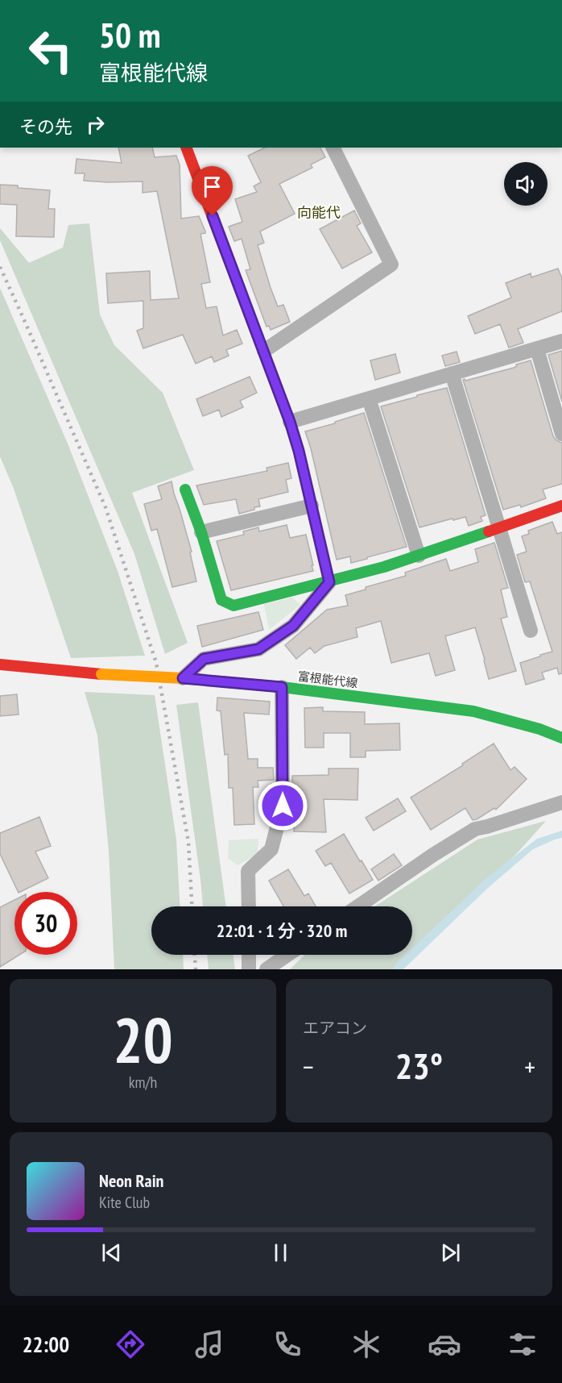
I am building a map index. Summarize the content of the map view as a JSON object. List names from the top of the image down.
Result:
{
  "streets": {
    "street": ["富根能代線"]
  },
  "districts": ["向能代"],
  "page": {
    "turn": ["50 m", "富根能代線"],
    "then": "その先",
    "limit": "30",
    "trip": "22:01 · 1 分 · 320 m",
    "tile": [
      ["20", "km/h"],
      "エアコン"
    ],
    "heat": ["−", "23°", "+"],
    "song": ["Neon Rain", "Kite Club"],
    "tabs": "22:00"
  }
}
